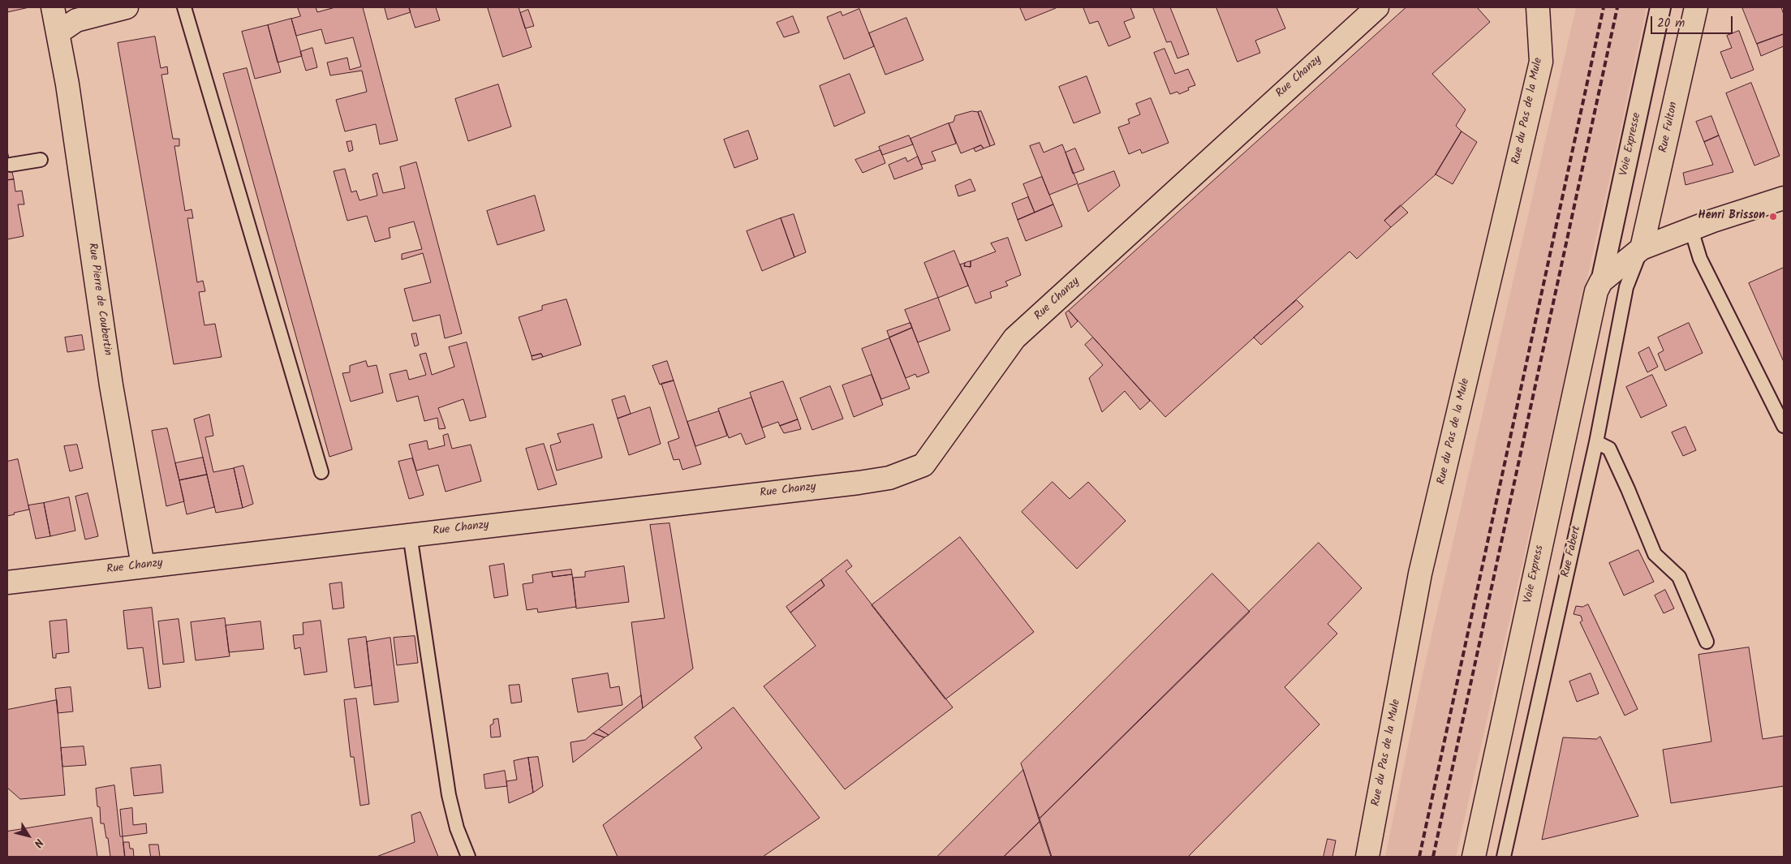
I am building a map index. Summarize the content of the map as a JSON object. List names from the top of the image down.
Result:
{
  "streets": {
    "street": [
      "Rue Chanzy",
      "Rue du Pas de la Mule",
      "Rue Fulton",
      "Voie Expresse",
      "Rue Pierre de Coubertin",
      "Voie Express"
    ],
    "lane": ["Rue Fabert"]
  },
  "crossings": [
    ["Rue Chanzy", "Rue Pierre de Coubertin"],
    ["Rue Fulton", "Rue Fabert"],
    ["Voie Expresse", "Voie Express"]
  ],
  "places": ["Henri Brisson"],
  "scale_bar": "20 m",
  "north": "bottom right"
}
